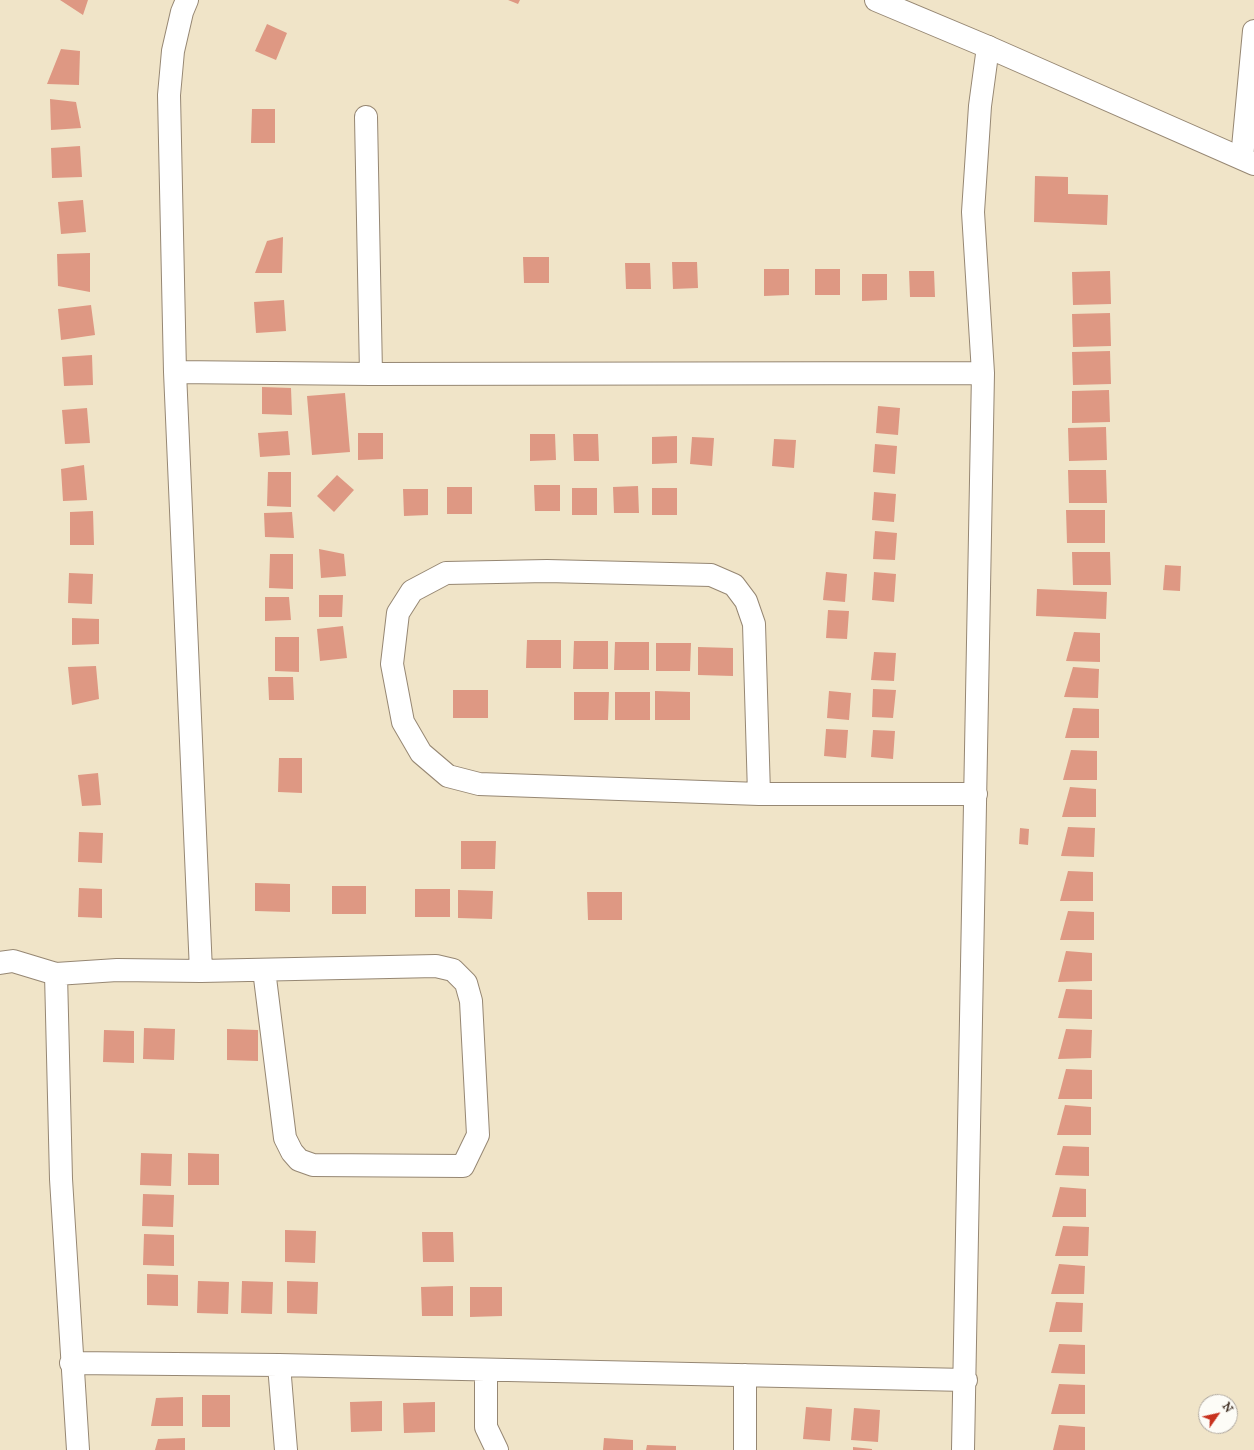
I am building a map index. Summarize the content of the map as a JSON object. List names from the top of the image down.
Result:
{
  "north": "top right"
}
